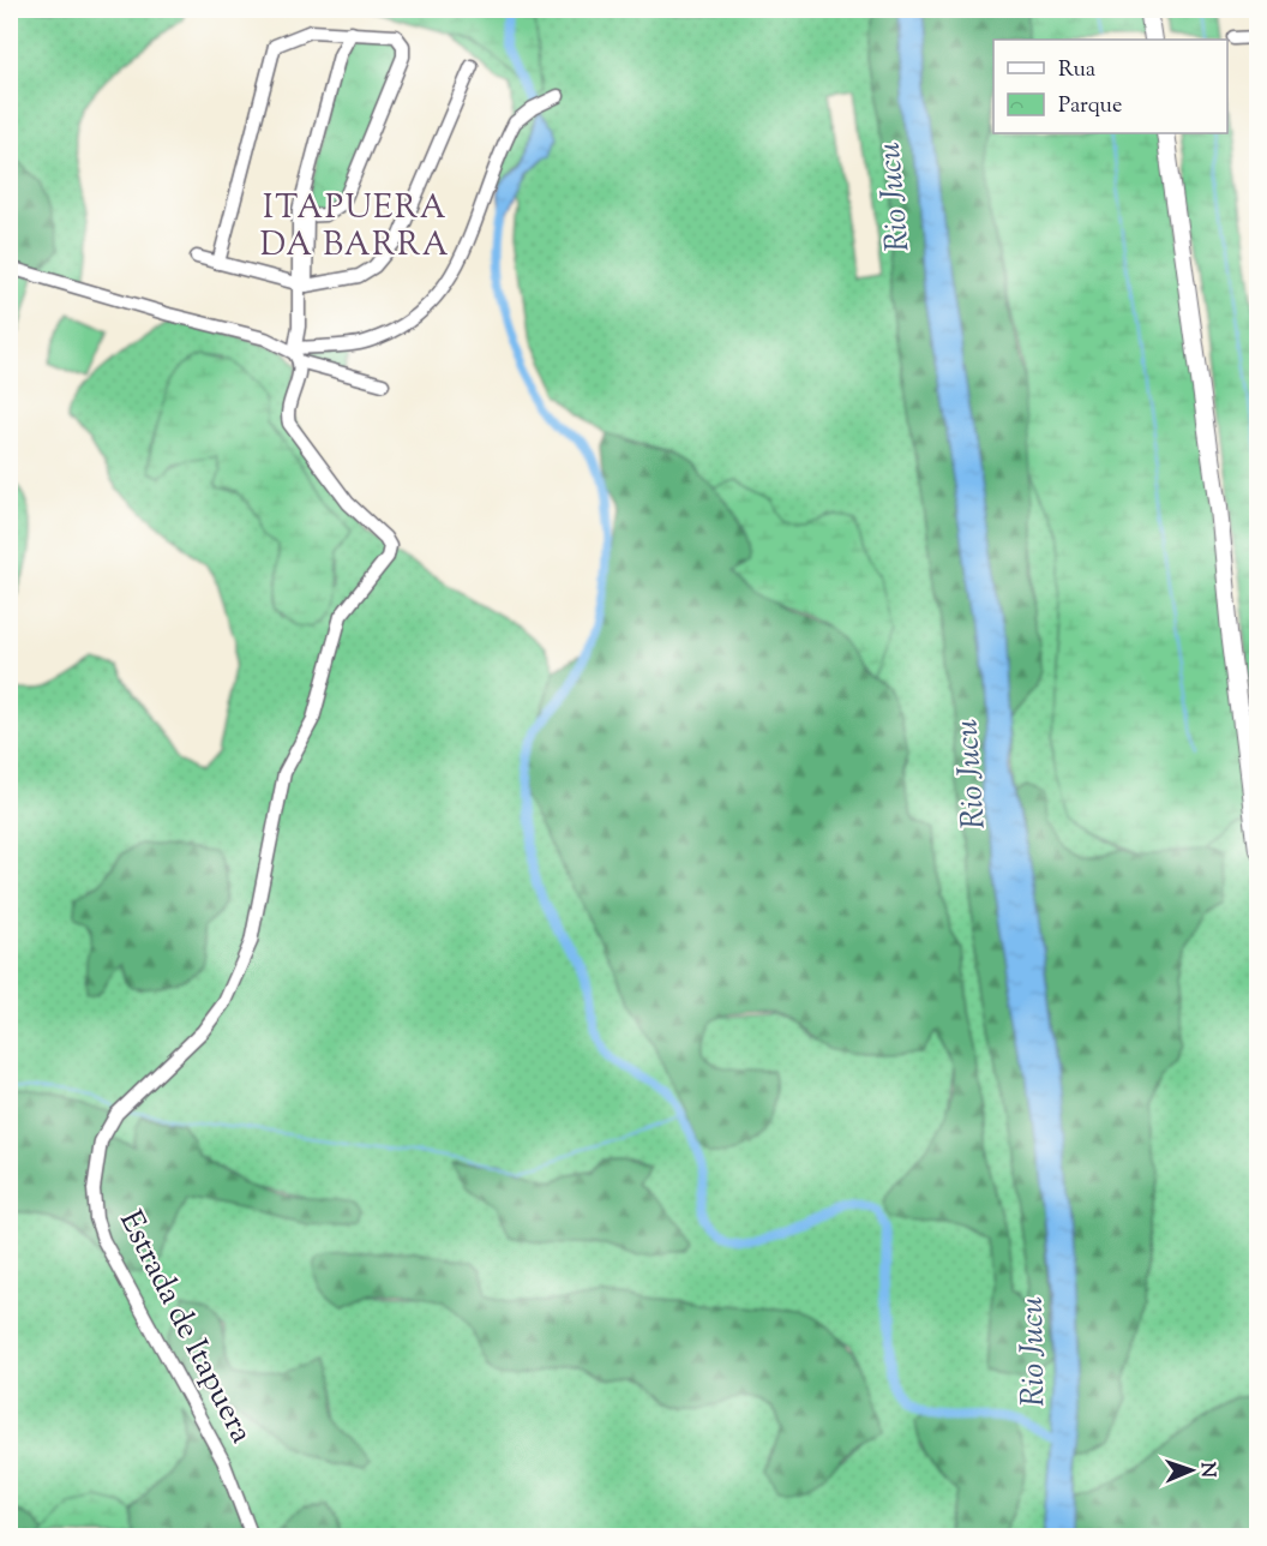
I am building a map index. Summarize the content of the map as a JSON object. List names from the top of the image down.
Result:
{
  "streets": {
    "street": ["Estrada de Itapuera"]
  },
  "districts": ["ITAPUERA DA BARRA"],
  "water": ["Rio Jucu"],
  "legend": ["Rua", "Parque"],
  "north": "right"
}
